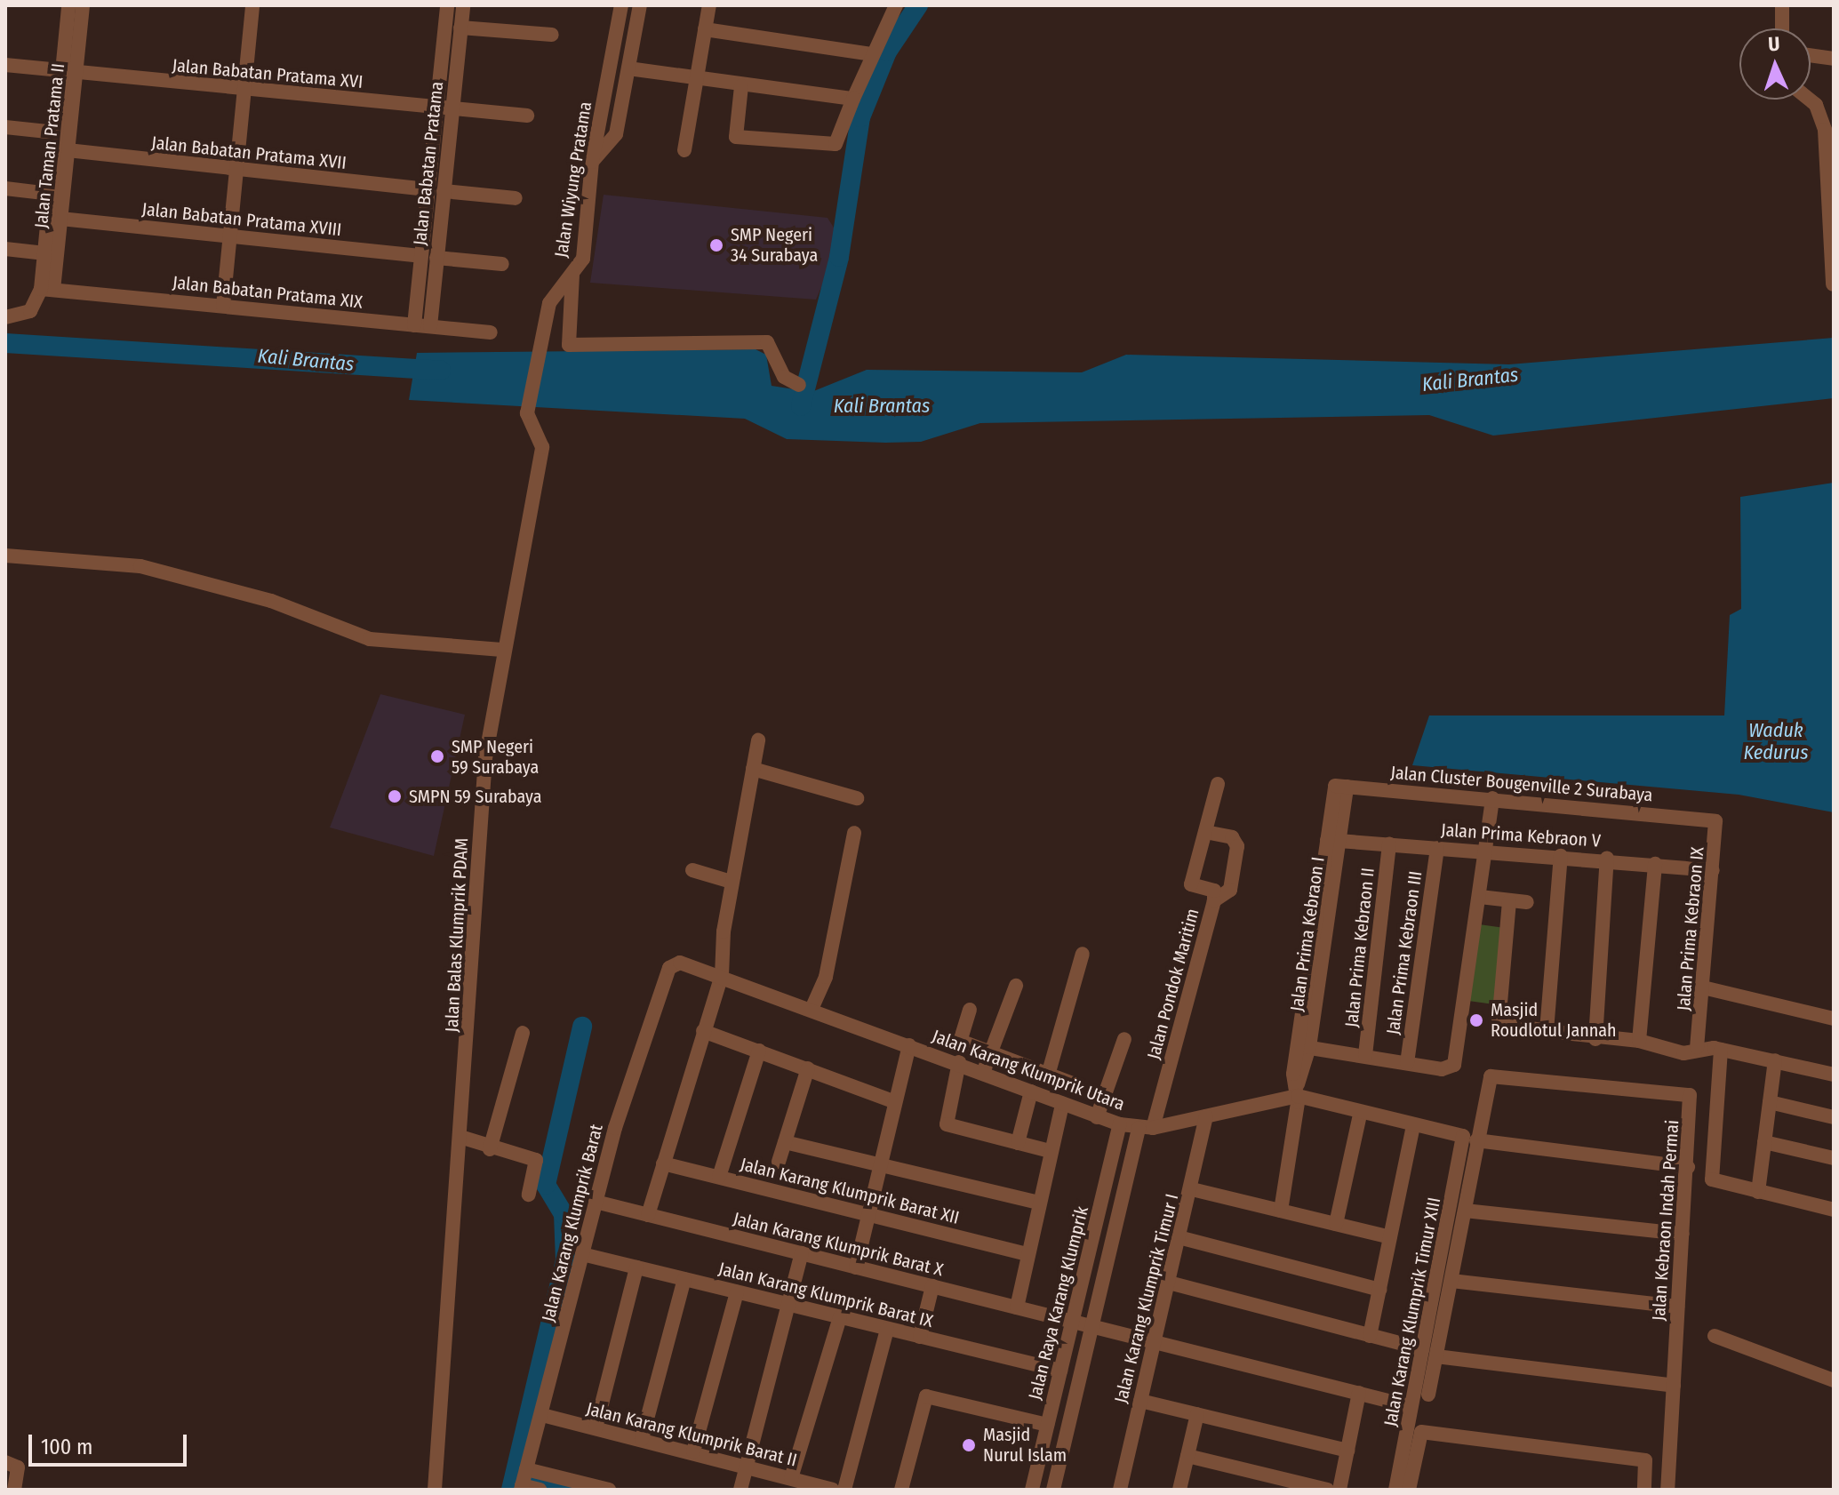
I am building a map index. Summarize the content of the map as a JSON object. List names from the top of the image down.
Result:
{
  "streets": {
    "street": [
      "Jalan Babatan Pratama XVI",
      "Jalan Taman Pratama II",
      "Jalan Babatan Pratama XVII",
      "Jalan Babatan Pratama",
      "Jalan Wiyung Pratama",
      "Jalan Babatan Pratama XVIII",
      "Jalan Babatan Pratama XIX",
      "Jalan Cluster Bougenville 2 Surabaya",
      "Jalan Prima Kebraon V",
      "Jalan Prima Kebraon IX",
      "Jalan Prima Kebraon I",
      "Jalan Balas Klumprik PDAM",
      "Jalan Prima Kebraon II",
      "Jalan Prima Kebraon III",
      "Jalan Pondok Maritim",
      "Jalan Karang Klumprik Utara",
      "Jalan Karang Klumprik Barat XII",
      "Jalan Kebraon Indah Permai",
      "Jalan Karang Klumprik Barat",
      "Jalan Karang Klumprik Barat X",
      "Jalan Karang Klumprik Barat IX",
      "Jalan Karang Klumprik Timur I",
      "Jalan Raya Karang Klumprik",
      "Jalan Karang Klumprik Timur XIII",
      "Jalan Karang Klumprik Barat II"
    ]
  },
  "crossings": [
    ["Jalan Babatan Pratama XVI", "Jalan Taman Pratama II"],
    ["Jalan Babatan Pratama XVI", "Jalan Babatan Pratama"],
    ["Jalan Taman Pratama II", "Jalan Babatan Pratama XVII"],
    ["Jalan Taman Pratama II", "Jalan Babatan Pratama XVIII"],
    ["Jalan Taman Pratama II", "Jalan Babatan Pratama XIX"],
    ["Jalan Babatan Pratama XVII", "Jalan Babatan Pratama"],
    ["Jalan Babatan Pratama", "Jalan Babatan Pratama XVIII"],
    ["Jalan Babatan Pratama", "Jalan Babatan Pratama XIX"],
    ["Jalan Wiyung Pratama", "Jalan Balas Klumprik PDAM"],
    ["Jalan Cluster Bougenville 2 Surabaya", "Jalan Prima Kebraon IX"],
    ["Jalan Cluster Bougenville 2 Surabaya", "Jalan Prima Kebraon I"],
    ["Jalan Prima Kebraon V", "Jalan Prima Kebraon IX"],
    ["Jalan Prima Kebraon V", "Jalan Prima Kebraon I"],
    ["Jalan Prima Kebraon V", "Jalan Prima Kebraon II"],
    ["Jalan Prima Kebraon V", "Jalan Prima Kebraon III"],
    ["Jalan Prima Kebraon I", "Jalan Karang Klumprik Utara"],
    ["Jalan Pondok Maritim", "Jalan Karang Klumprik Utara"],
    ["Jalan Pondok Maritim", "Jalan Raya Karang Klumprik"],
    ["Jalan Karang Klumprik Utara", "Jalan Kebraon Indah Permai"],
    ["Jalan Karang Klumprik Utara", "Jalan Karang Klumprik Barat"],
    ["Jalan Karang Klumprik Utara", "Jalan Karang Klumprik Timur I"],
    ["Jalan Karang Klumprik Utara", "Jalan Raya Karang Klumprik"],
    ["Jalan Karang Klumprik Utara", "Jalan Karang Klumprik Timur XIII"],
    ["Jalan Kebraon Indah Permai", "Jalan Karang Klumprik Timur XIII"],
    ["Jalan Karang Klumprik Barat", "Jalan Karang Klumprik Barat X"],
    ["Jalan Karang Klumprik Barat", "Jalan Karang Klumprik Barat IX"],
    ["Jalan Karang Klumprik Barat", "Jalan Karang Klumprik Barat II"],
    ["Jalan Karang Klumprik Barat X", "Jalan Karang Klumprik Timur I"],
    ["Jalan Karang Klumprik Barat X", "Jalan Raya Karang Klumprik"],
    ["Jalan Karang Klumprik Barat X", "Jalan Karang Klumprik Timur XIII"],
    ["Jalan Karang Klumprik Barat IX", "Jalan Raya Karang Klumprik"]
  ],
  "water": ["Kali Brantas", "Waduk Kedurus"],
  "places": [
    "SMP Negeri 34 Surabaya",
    "SMP Negeri 59 Surabaya",
    "SMPN 59 Surabaya",
    "Masjid Roudlotul Jannah",
    "Masjid Nurul Islam"
  ],
  "scale_bar": "100 m",
  "north": "top"
}
